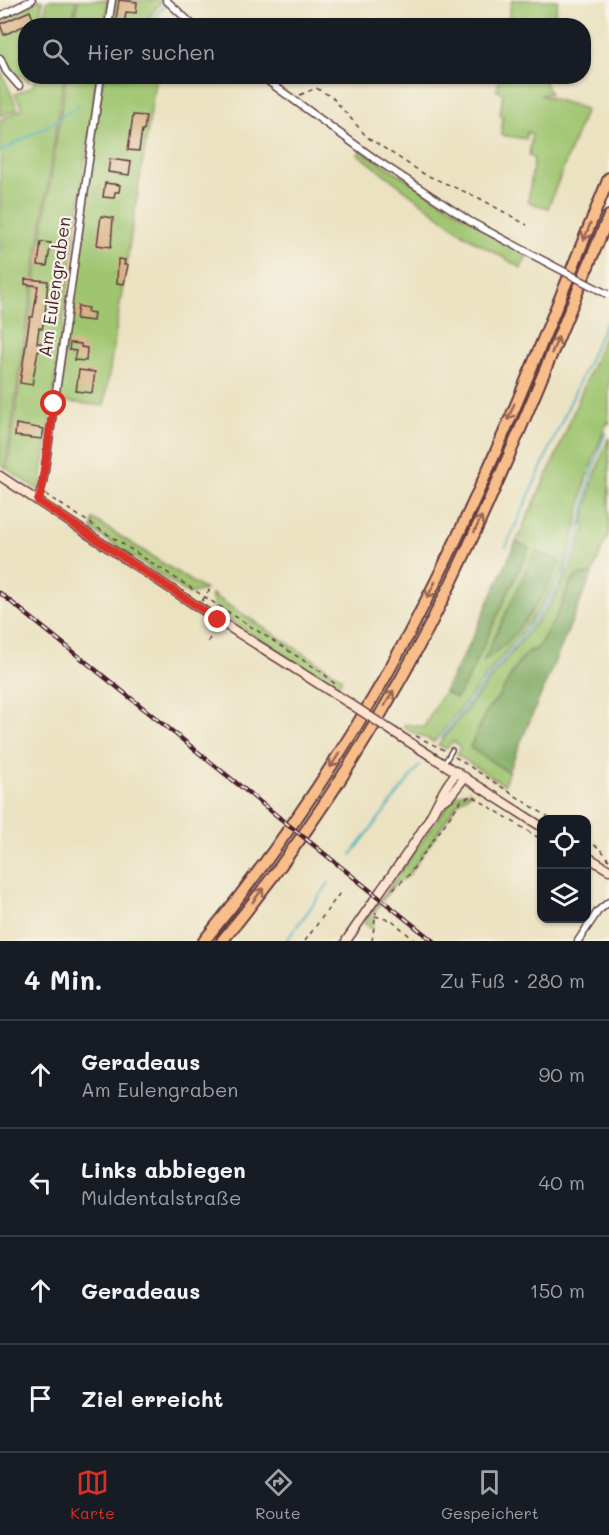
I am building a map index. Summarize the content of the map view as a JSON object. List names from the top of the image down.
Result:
{
  "streets": {
    "street": ["Am Eulengraben"]
  },
  "page": {
    "search": "Hier suchen",
    "heading": ["4 Min.", "Zu Fuß · 280 m"],
    "list": [
      ["Geradeaus", "Am Eulengraben", "90 m"],
      ["Links abbiegen", "Muldentalstraße", "40 m"],
      ["Geradeaus", "150 m"],
      "Ziel erreicht"
    ],
    "nav": ["Karte", "Route", "Gespeichert"]
  }
}
